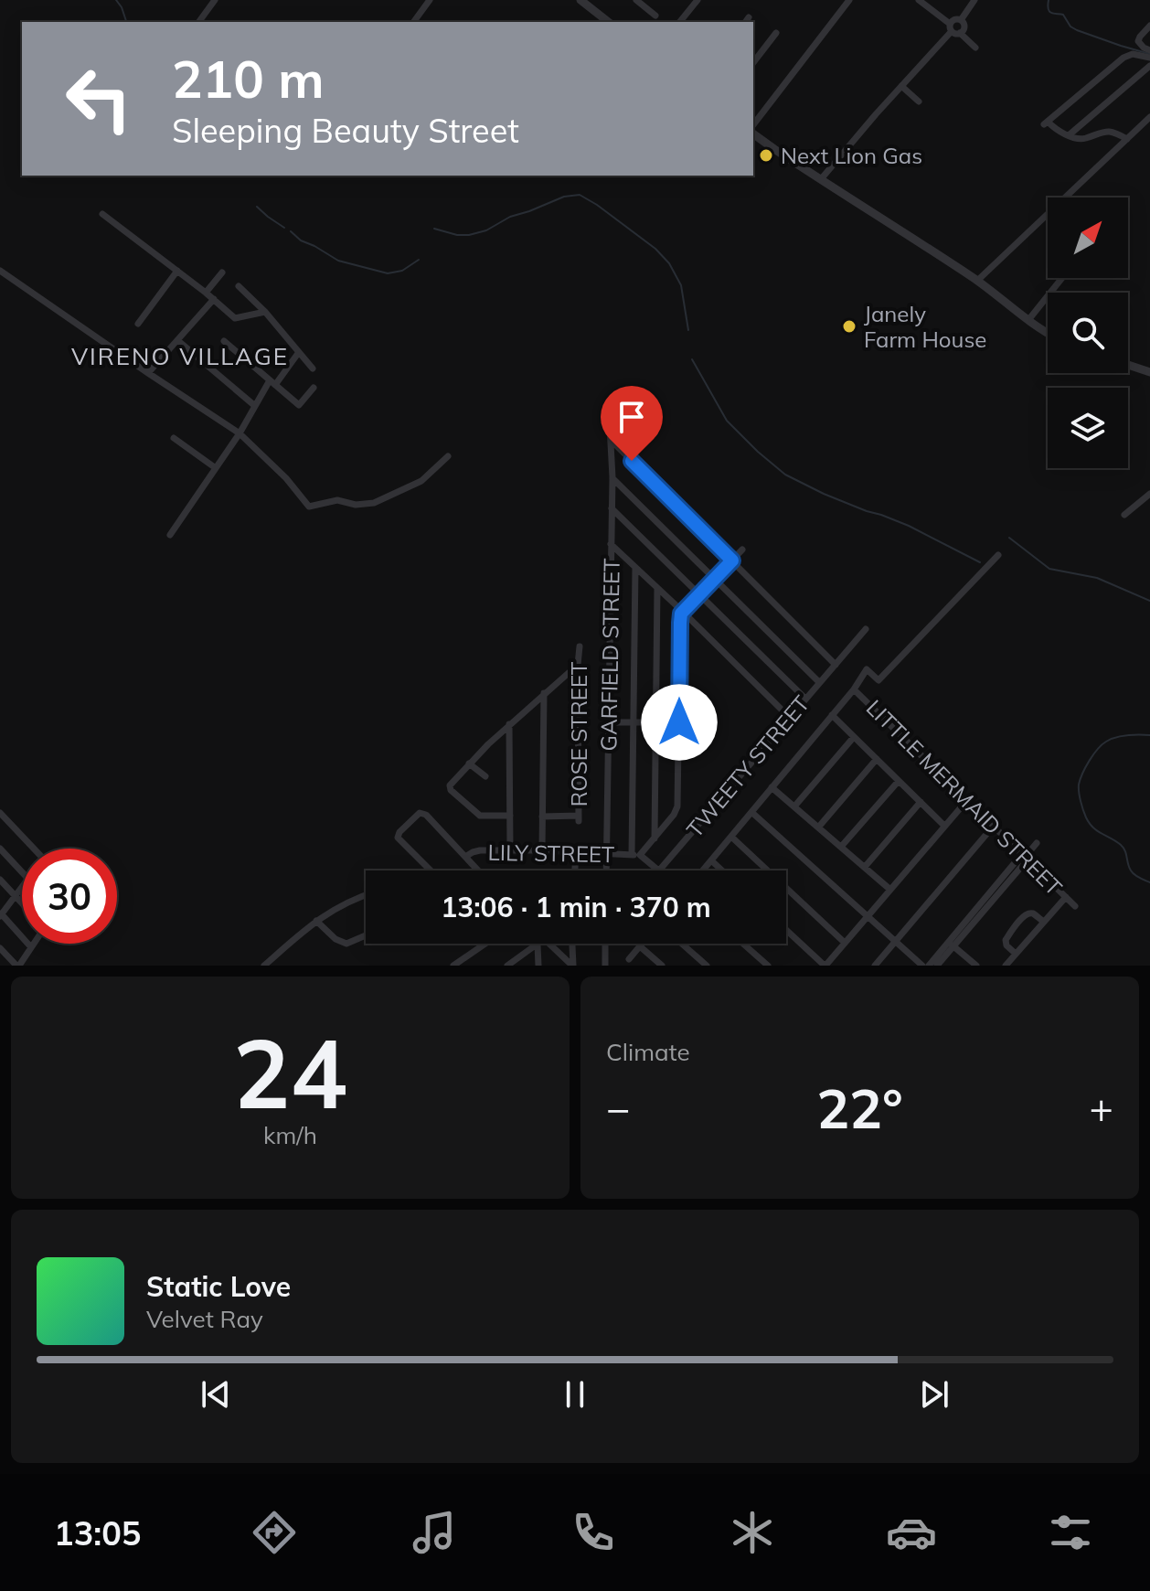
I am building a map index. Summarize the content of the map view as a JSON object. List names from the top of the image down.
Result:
{
  "streets": {
    "street": [
      "GARFIELD STREET",
      "ROSE STREET",
      "TWEETY STREET",
      "LITTLE MERMAID STREET",
      "LILY STREET"
    ]
  },
  "crossings": [
    ["GARFIELD STREET", "LILY STREET"]
  ],
  "districts": ["VIRENO VILLAGE"],
  "places": ["Next Lion Gas", "Janely Farm House"],
  "north": "top right",
  "page": {
    "turn": ["210 m", "Sleeping Beauty Street"],
    "limit": "30",
    "trip": "13:06 · 1 min · 370 m",
    "tile": [
      ["24", "km/h"],
      "Climate"
    ],
    "heat": ["−", "22°", "+"],
    "song": ["Static Love", "Velvet Ray"],
    "tabs": "13:05"
  }
}
